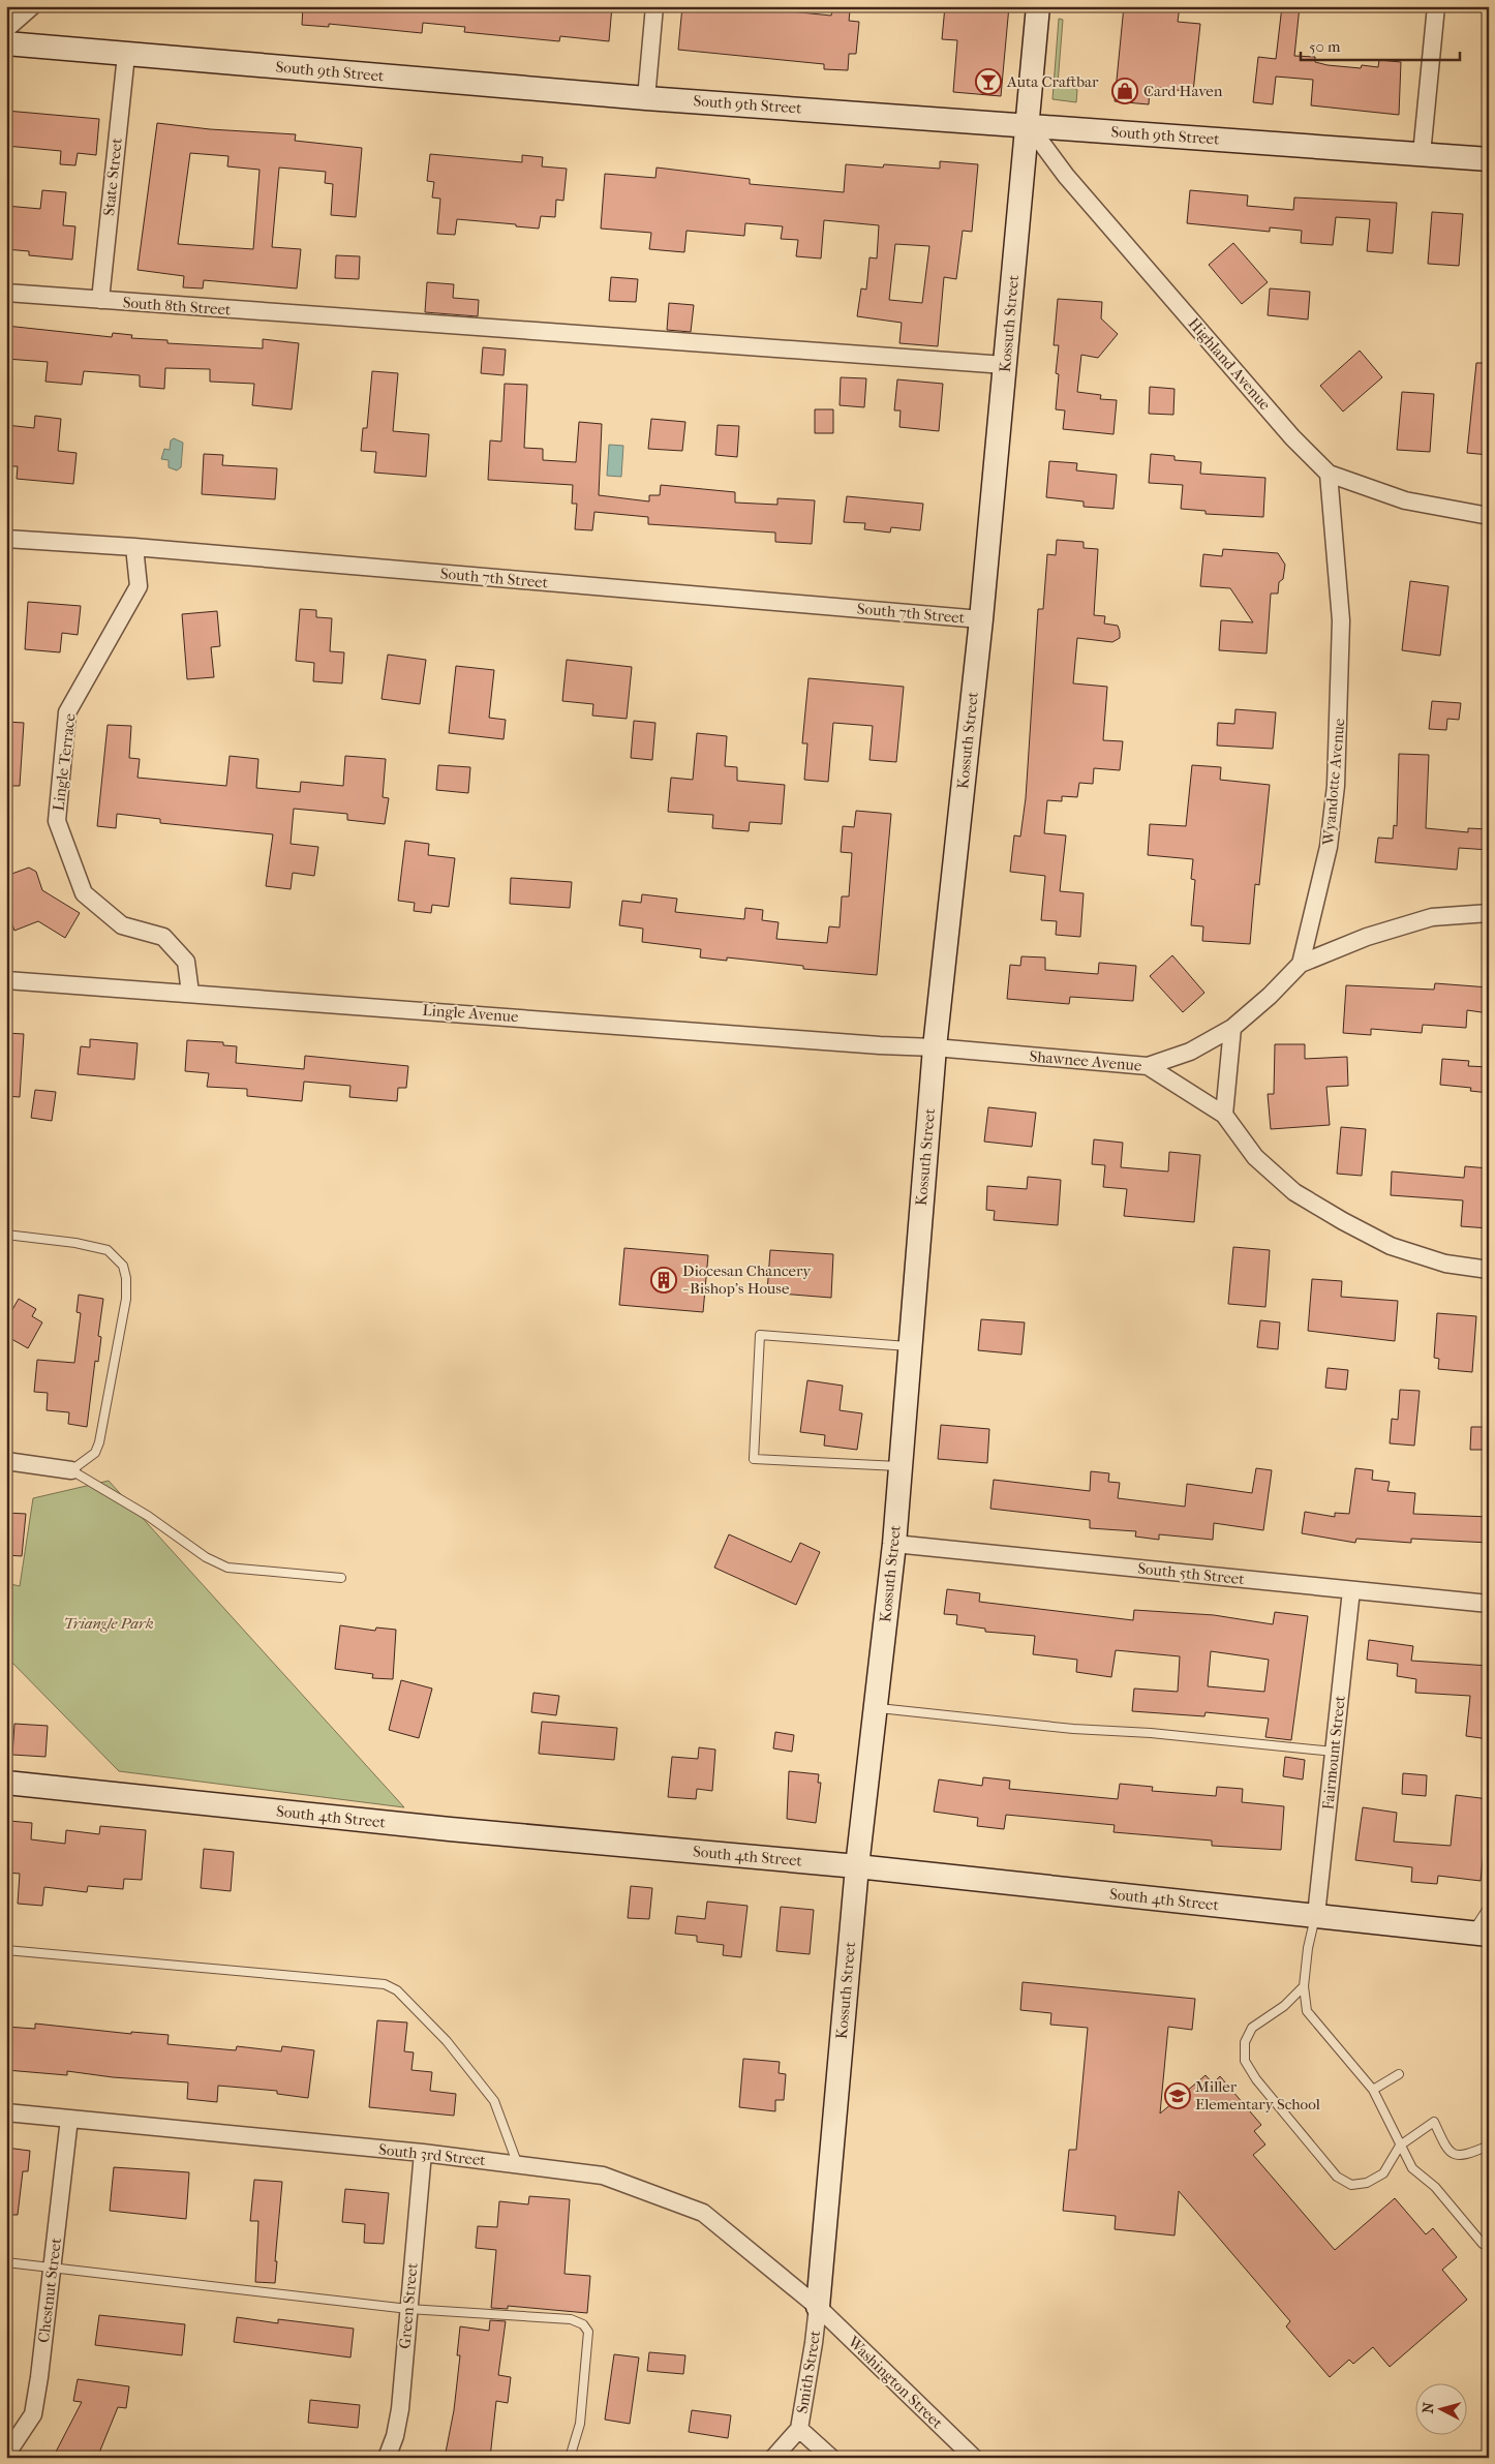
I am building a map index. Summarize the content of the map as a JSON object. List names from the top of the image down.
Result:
{
  "streets": {
    "street": [
      "South 9th Street",
      "State Street",
      "South 8th Street",
      "Kossuth Street",
      "Highland Avenue",
      "South 7th Street",
      "Lingle Terrace",
      "Wyandotte Avenue",
      "Lingle Avenue",
      "Shawnee Avenue",
      "South 5th Street",
      "Fairmount Street",
      "South 4th Street",
      "South 3rd Street",
      "Chestnut Street",
      "Green Street",
      "Smith Street",
      "Washington Street"
    ]
  },
  "crossings": [
    ["South 9th Street", "State Street"],
    ["South 9th Street", "Kossuth Street"],
    ["South 9th Street", "Highland Avenue"],
    ["State Street", "South 8th Street"],
    ["South 8th Street", "Kossuth Street"],
    ["Kossuth Street", "Highland Avenue"],
    ["Kossuth Street", "South 7th Street"],
    ["Kossuth Street", "Lingle Avenue"],
    ["Kossuth Street", "Shawnee Avenue"],
    ["Kossuth Street", "South 5th Street"],
    ["Kossuth Street", "South 4th Street"],
    ["Kossuth Street", "South 3rd Street"],
    ["Kossuth Street", "Smith Street"],
    ["Kossuth Street", "Washington Street"],
    ["Highland Avenue", "Wyandotte Avenue"],
    ["South 7th Street", "Lingle Terrace"],
    ["Lingle Terrace", "Lingle Avenue"],
    ["Lingle Avenue", "Shawnee Avenue"],
    ["South 5th Street", "Fairmount Street"],
    ["Fairmount Street", "South 4th Street"],
    ["South 3rd Street", "Chestnut Street"],
    ["South 3rd Street", "Green Street"],
    ["South 3rd Street", "Smith Street"],
    ["South 3rd Street", "Washington Street"],
    ["Smith Street", "Washington Street"]
  ],
  "parks": ["Triangle Park"],
  "places": {
    "bar": ["Auta Craftbar"],
    "shop": ["Card Haven"],
    "building": ["Diocesan Chancery - Bishop's House"],
    "school or university": ["Miller Elementary School"]
  },
  "scale_bar": "50 m",
  "north": "left"
}
